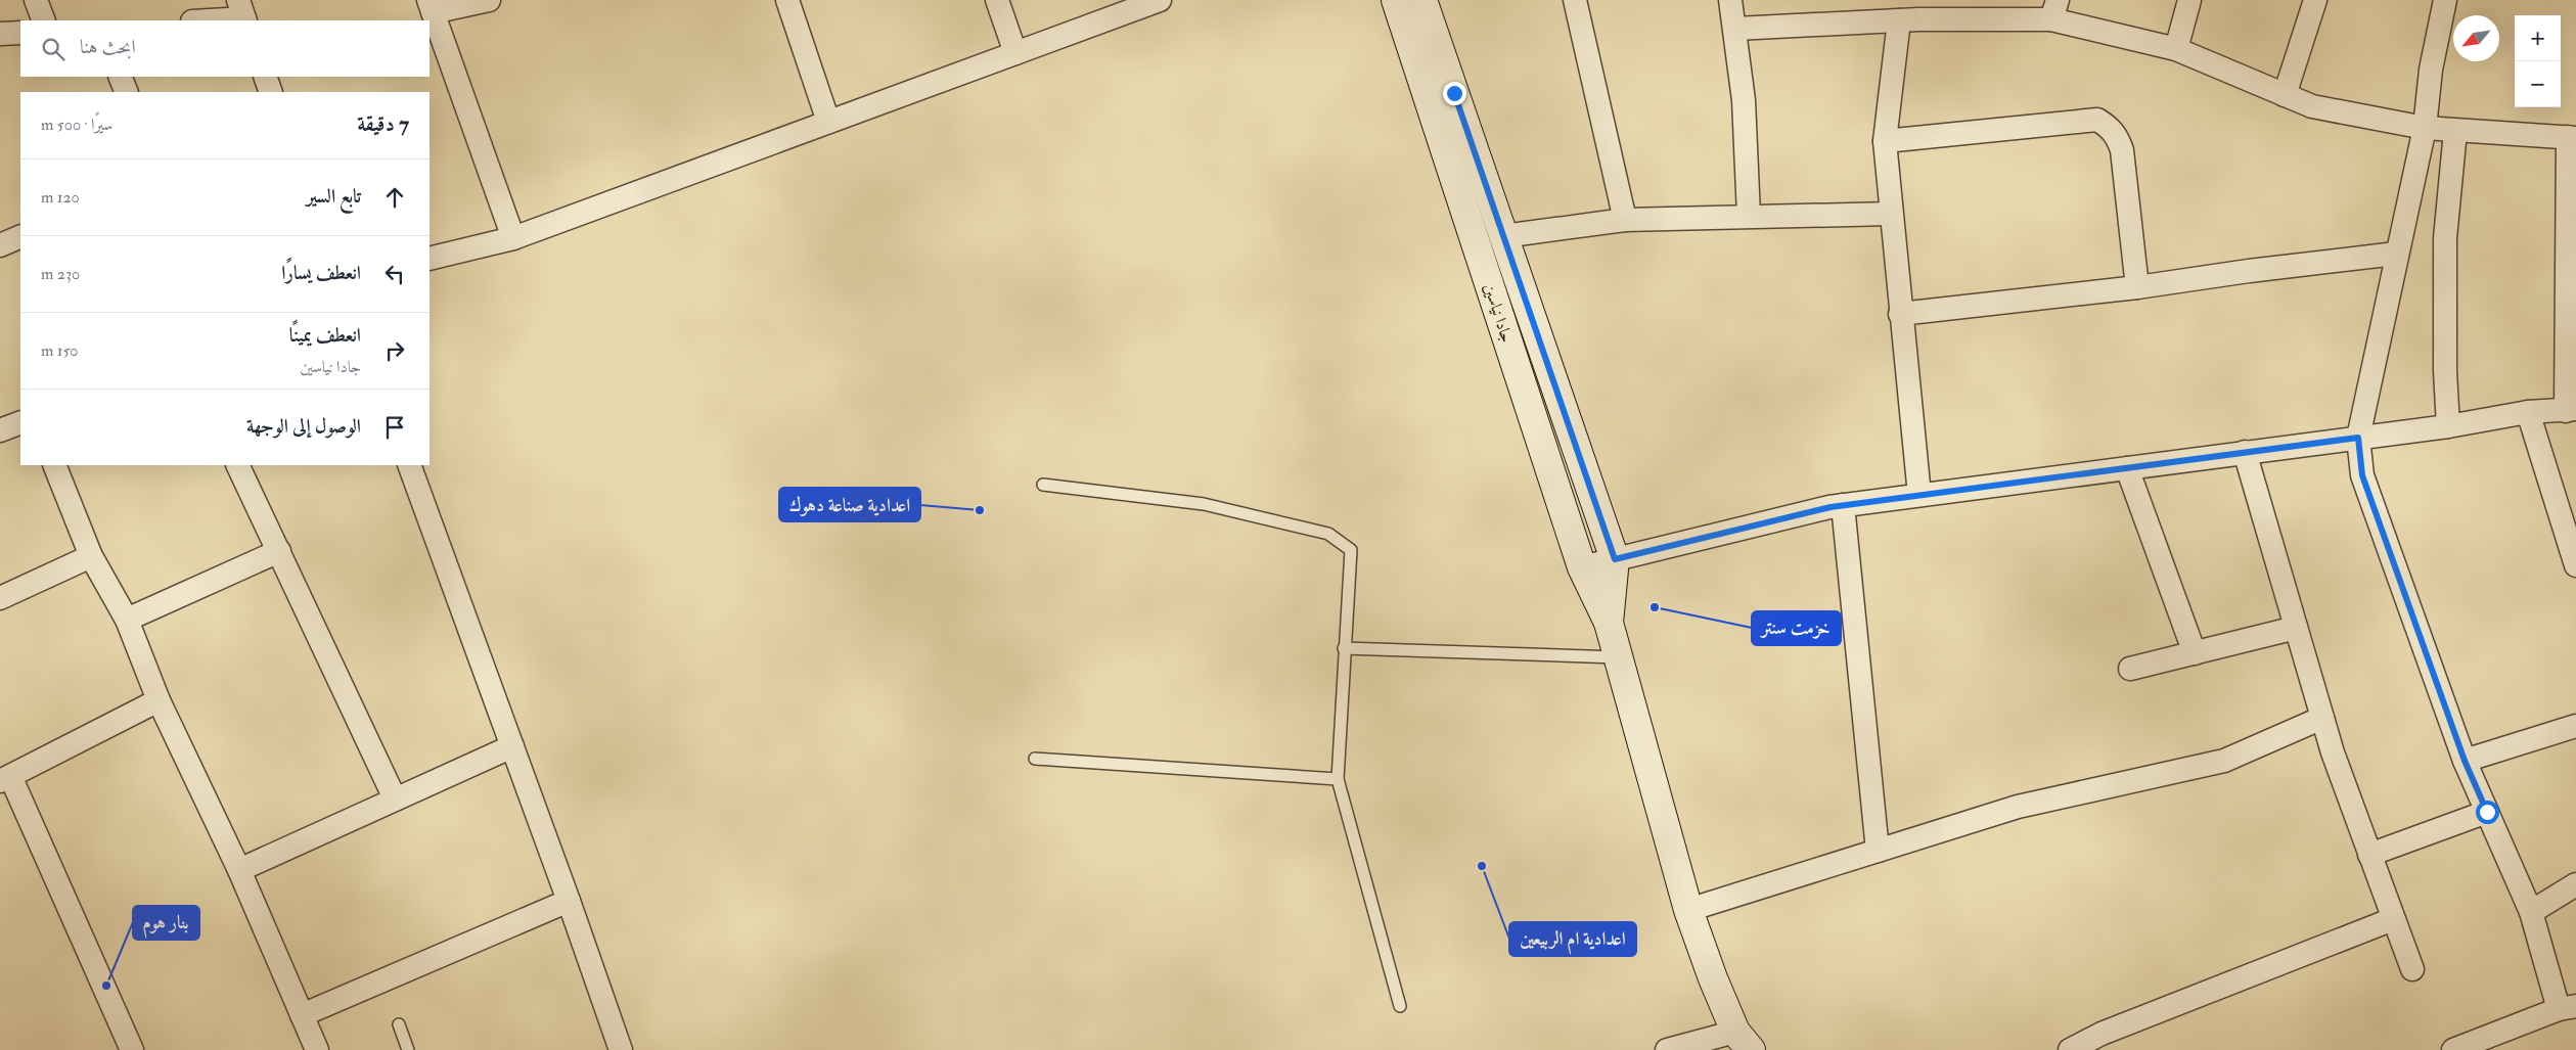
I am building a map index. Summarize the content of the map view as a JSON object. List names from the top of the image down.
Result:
{
  "streets": {
    "street": ["جادا نیاسین"]
  },
  "places": [
    "اعدادية صناعة دهوك",
    "خزمت سنتر",
    "اعدادية ام الربيعين",
    "بنار هوم"
  ],
  "north": "bottom left",
  "page": {
    "map_buttons": ["+", "−"],
    "search": "ابحث هنا",
    "heading": ["7 دقيقة", "سيرًا · 500 m"],
    "list": [
      ["تابع السير", "120 m"],
      ["انعطف يسارًا", "230 m"],
      ["انعطف يمينًا", "جادا نیاسین", "150 m"],
      "الوصول إلى الوجهة"
    ]
  }
}
